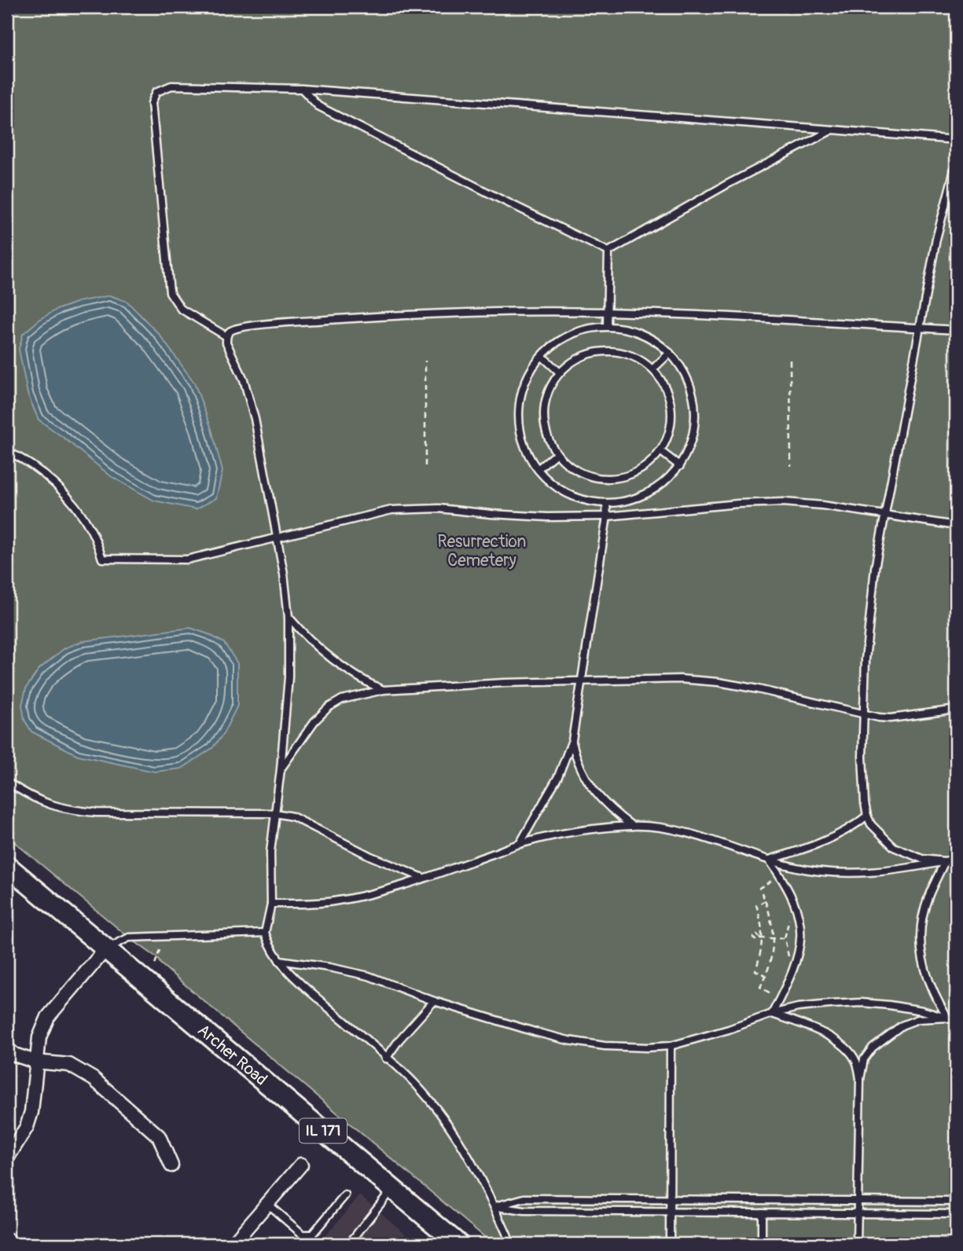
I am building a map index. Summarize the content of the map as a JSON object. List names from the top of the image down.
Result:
{
  "streets": {
    "main road": ["Archer Road", "IL 171"]
  },
  "parks": ["Resurrection Cemetery"]
}
